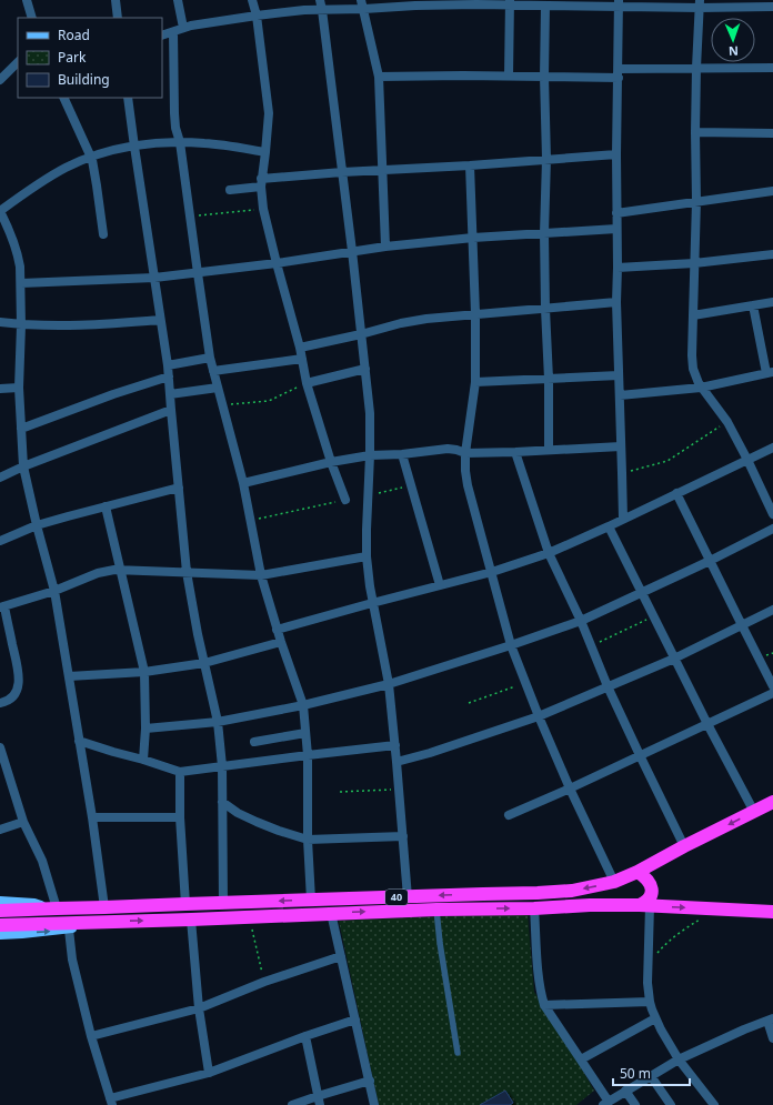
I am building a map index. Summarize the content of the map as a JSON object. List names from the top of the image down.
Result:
{
  "streets": {
    "highway": ["40"]
  },
  "legend": ["Road", "Park", "Building"],
  "scale_bar": "50 m",
  "north": "bottom"
}
